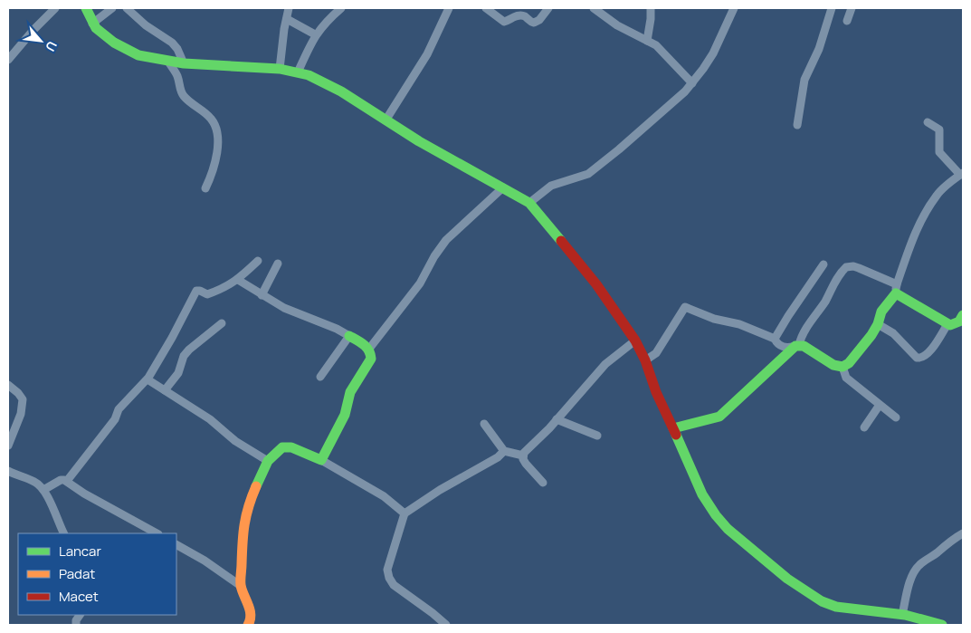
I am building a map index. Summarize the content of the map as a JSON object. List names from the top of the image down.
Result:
{
  "legend": ["Lancar", "Padat", "Macet"],
  "north": "bottom right"
}
